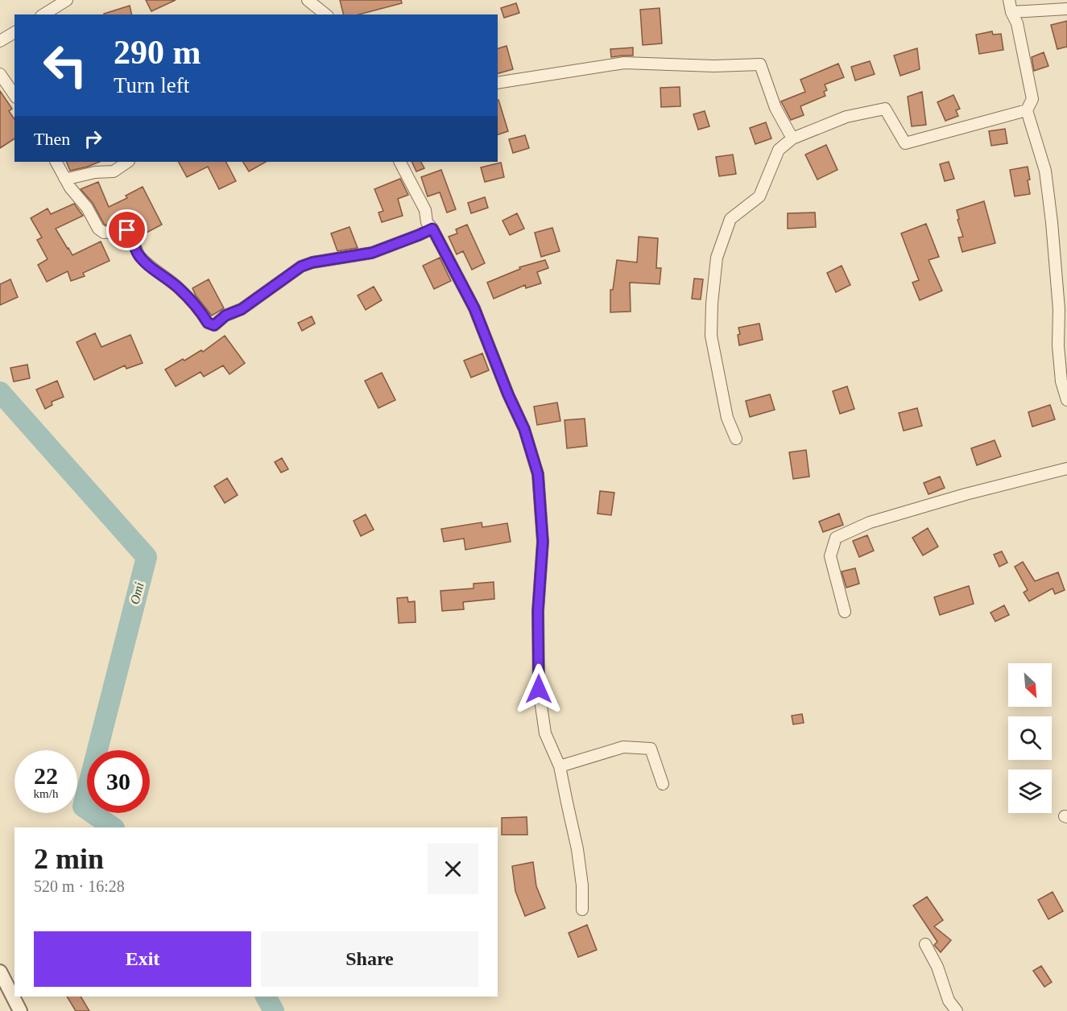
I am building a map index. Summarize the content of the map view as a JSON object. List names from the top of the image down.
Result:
{
  "water": ["Omi"],
  "north": "bottom right",
  "page": {
    "turn": ["290 m", "Turn left"],
    "then": "Then",
    "speed": "22 km/h",
    "limit": "30",
    "heading": ["2 min", "520 m · 16:28"],
    "buttons": ["Exit", "Share"]
  }
}
